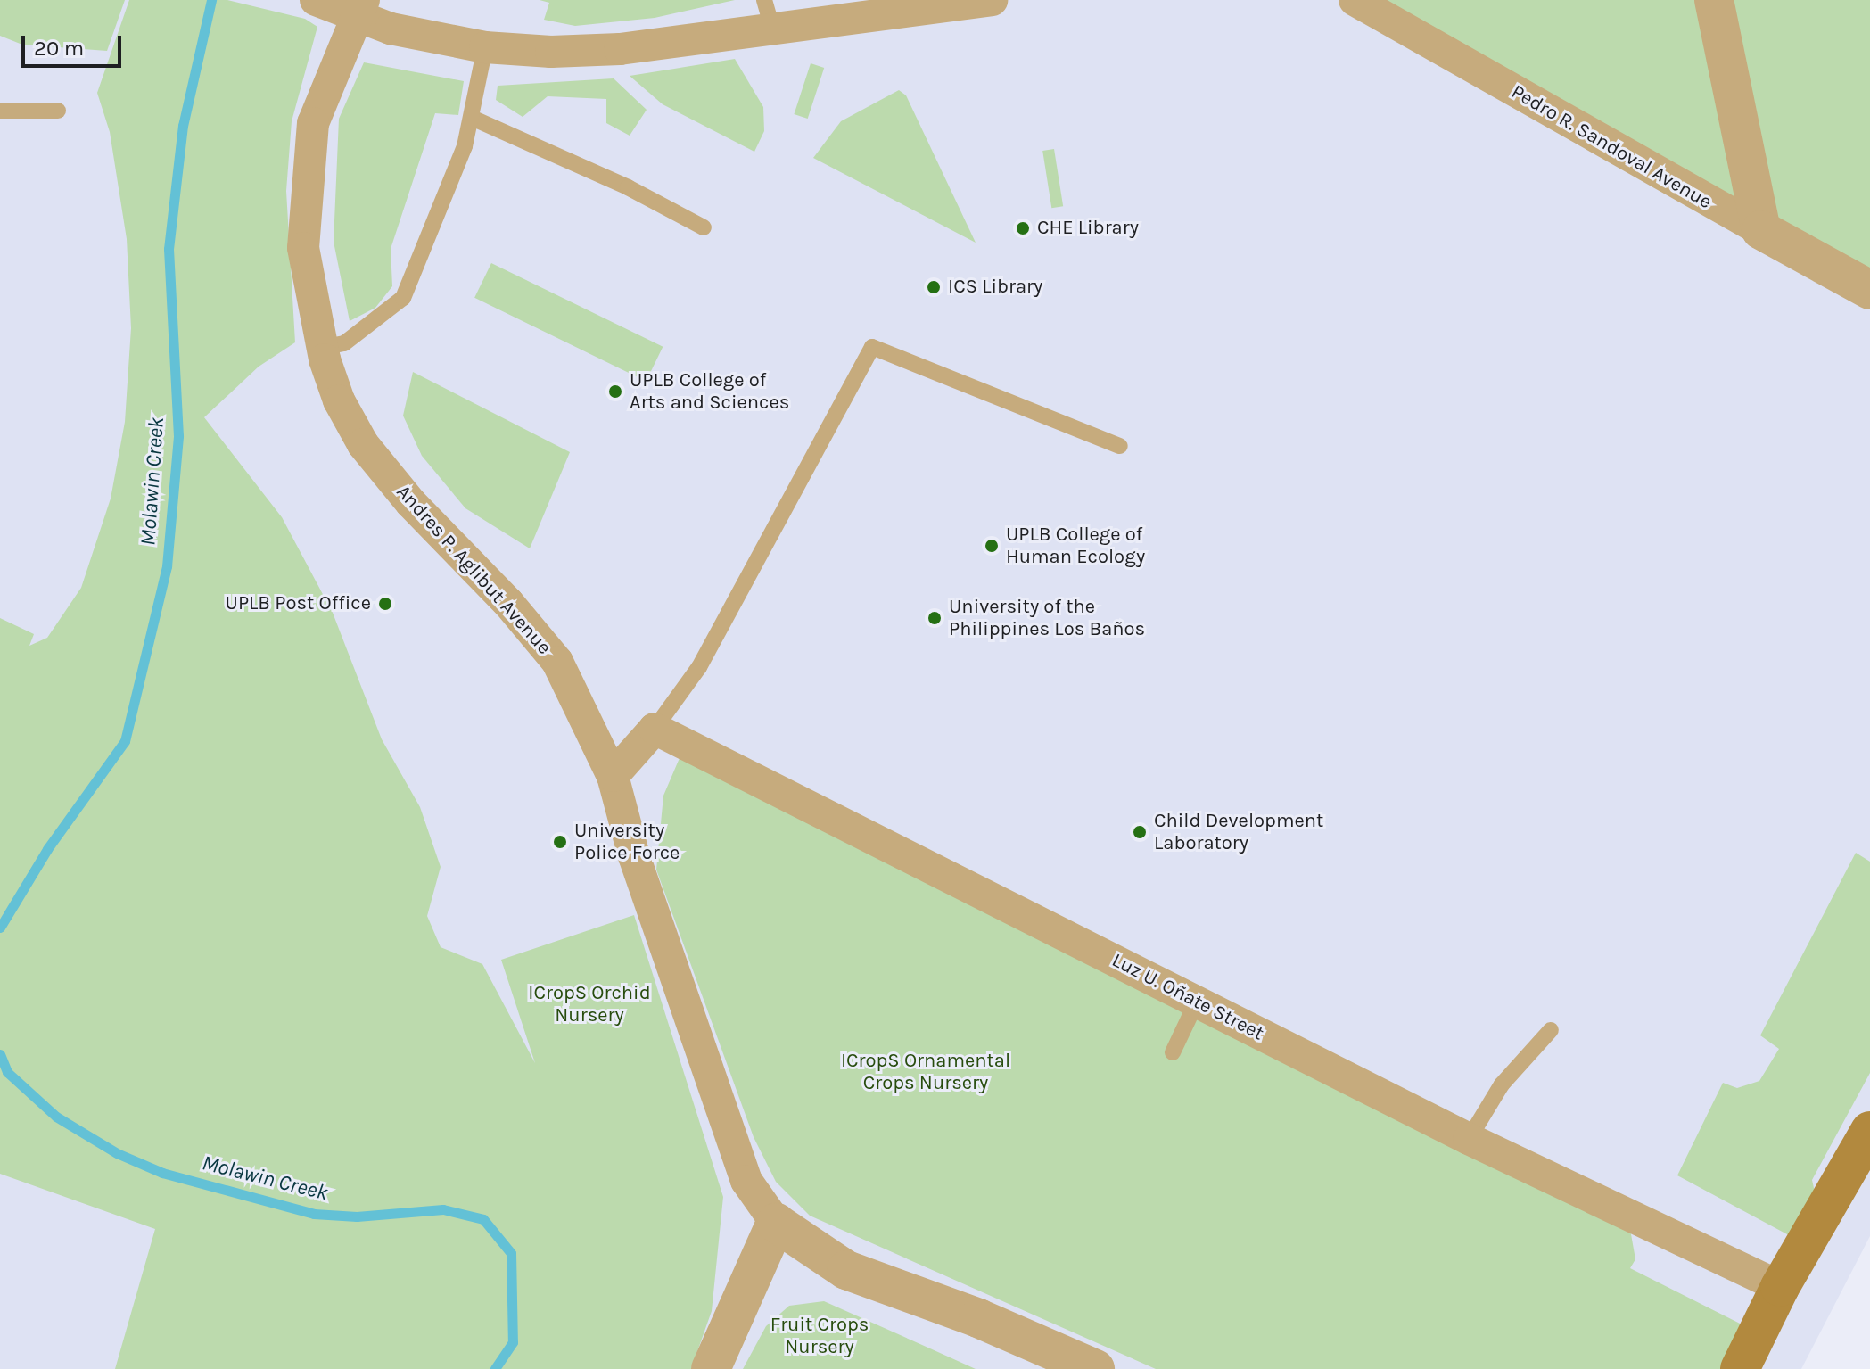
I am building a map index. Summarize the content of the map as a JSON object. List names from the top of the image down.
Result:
{
  "streets": {
    "street": ["Pedro R. Sandoval Avenue", "Andres P. Aglibut Avenue", "Luz U. Oñate Street"]
  },
  "water": ["Molawin Creek"],
  "parks": ["ICropS Orchid Nursery", "ICropS Ornamental Crops Nursery", "Fruit Crops Nursery"],
  "places": [
    "CHE Library",
    "ICS Library",
    "UPLB College of Arts and Sciences",
    "UPLB College of Human Ecology",
    "UPLB Post Office",
    "University of the Philippines Los Baños",
    "Child Development Laboratory",
    "University Police Force"
  ],
  "scale_bar": "20 m"
}
